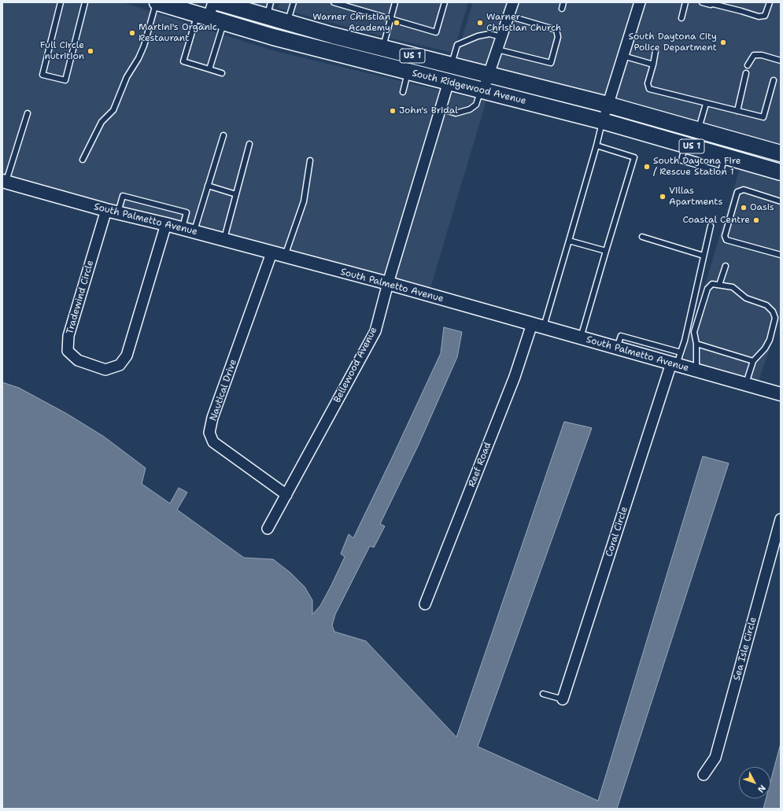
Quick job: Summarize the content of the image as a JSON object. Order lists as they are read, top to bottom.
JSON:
{
  "streets": {
    "main road": ["US 1", "South Ridgewood Avenue"],
    "street": [
      "South Palmetto Avenue",
      "Tradewind Circle",
      "Bellewood Avenue",
      "Nautical Drive",
      "Reef Road",
      "Coral Circle",
      "Sea Isle Circle"
    ]
  },
  "crossings": [
    ["South Ridgewood Avenue", "Bellewood Avenue"],
    ["South Palmetto Avenue", "Tradewind Circle"],
    ["South Palmetto Avenue", "Bellewood Avenue"],
    ["South Palmetto Avenue", "Nautical Drive"],
    ["South Palmetto Avenue", "Reef Road"],
    ["South Palmetto Avenue", "Coral Circle"],
    ["Bellewood Avenue", "Nautical Drive"]
  ],
  "places": [
    "Warner Christian Academy",
    "Warner Christian Church",
    "Martini's Organic Restaurant",
    "South Daytona City Police Department",
    "Full Circle nutrition",
    "John's Bridal",
    "South Daytona Fire / Rescue Station 1",
    "Villas Apartments",
    "Oasis",
    "Coastal Centre"
  ],
  "north": "bottom right"
}
